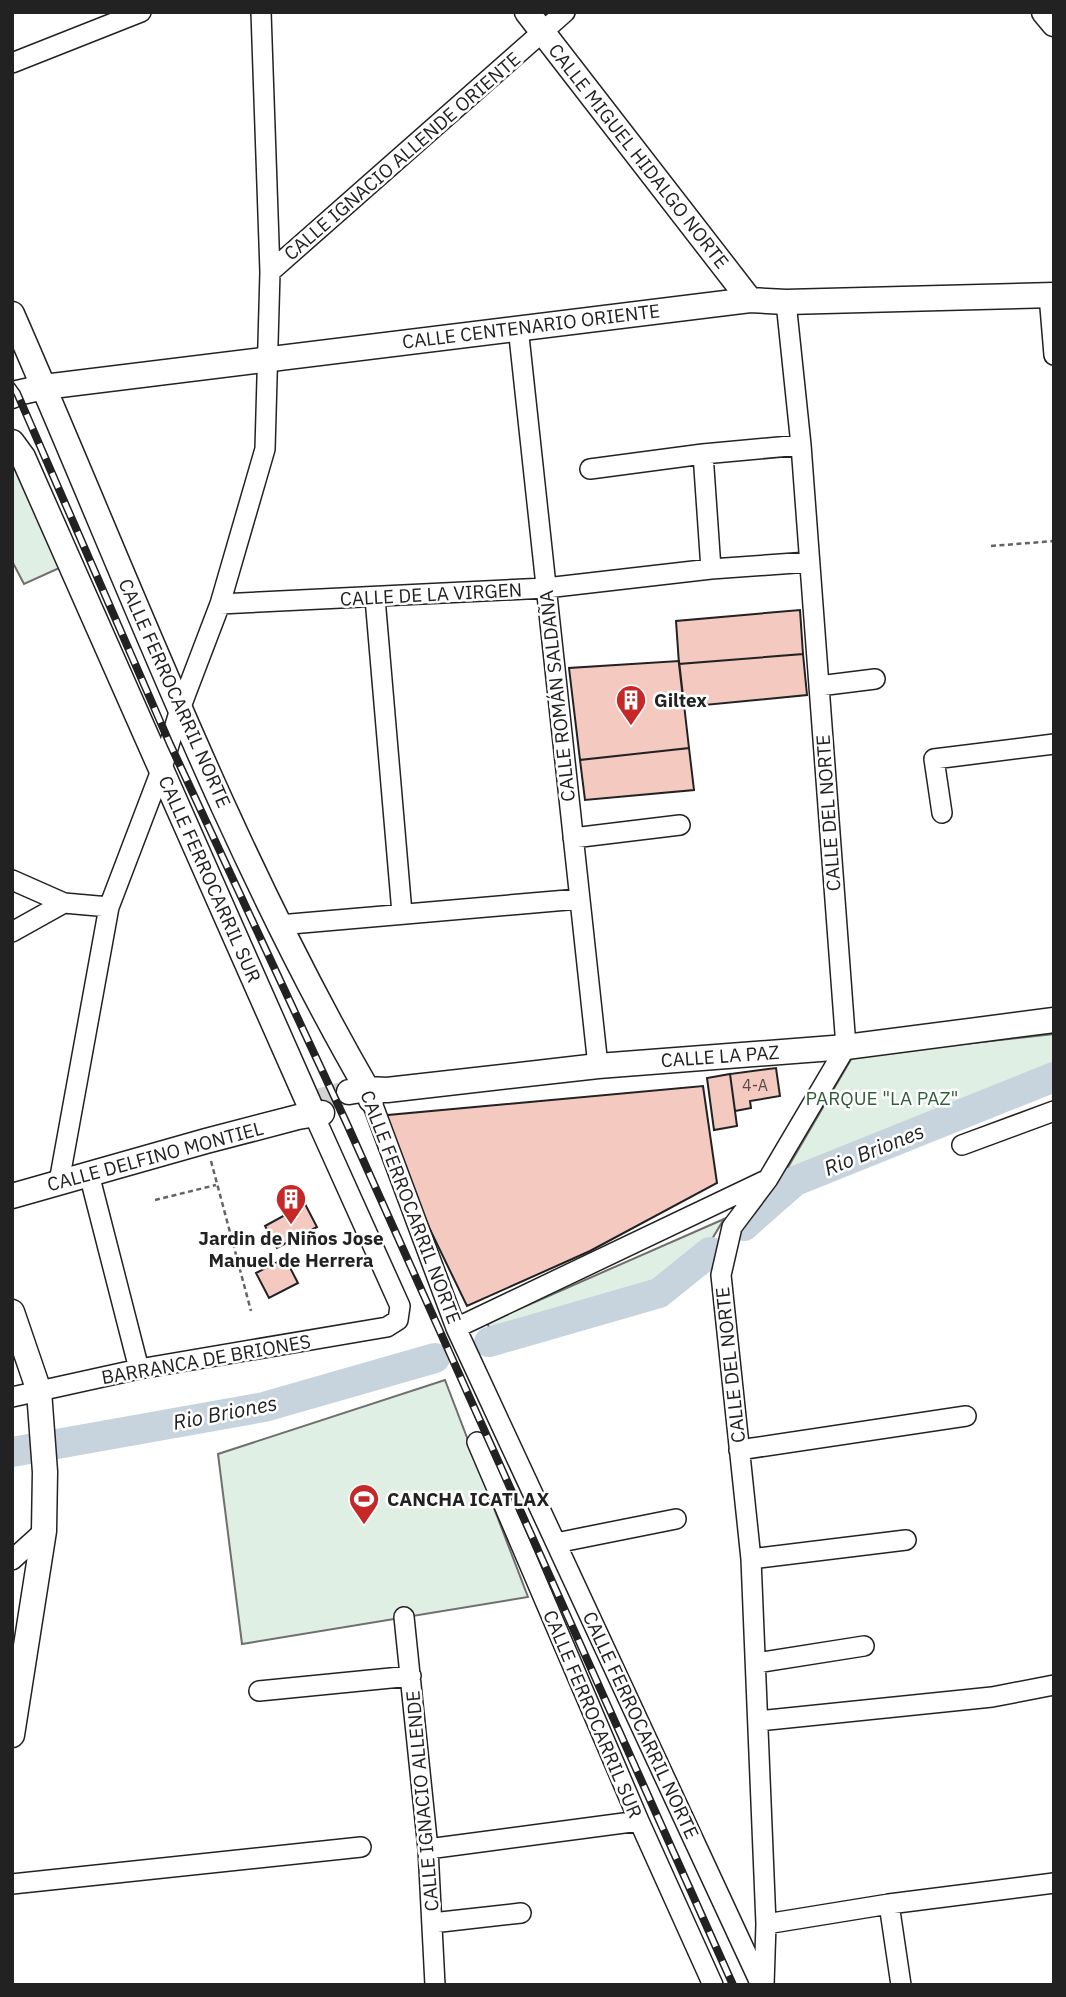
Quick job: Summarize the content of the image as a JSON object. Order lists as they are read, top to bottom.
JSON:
{
  "streets": {
    "main road": [
      "CALLE MIGUEL HIDALGO NORTE",
      "CALLE CENTENARIO ORIENTE",
      "CALLE FERROCARRIL NORTE",
      "CALLE FERROCARRIL SUR",
      "CALLE LA PAZ",
      "CALLE DELFINO MONTIEL"
    ],
    "street": [
      "CALLE IGNACIO ALLENDE ORIENTE",
      "CALLE DE LA VIRGEN",
      "CALLE ROMÁN SALDAÑA",
      "CALLE DEL NORTE",
      "BARRANCA DE BRIONES",
      "CALLE IGNACIO ALLENDE"
    ]
  },
  "crossings": [
    ["CALLE IGNACIO ALLENDE ORIENTE", "CALLE MIGUEL HIDALGO NORTE"],
    ["CALLE MIGUEL HIDALGO NORTE", "CALLE CENTENARIO ORIENTE"],
    ["CALLE CENTENARIO ORIENTE", "CALLE FERROCARRIL NORTE"],
    ["CALLE CENTENARIO ORIENTE", "CALLE ROMÁN SALDAÑA"],
    ["CALLE CENTENARIO ORIENTE", "CALLE DEL NORTE"],
    ["CALLE DE LA VIRGEN", "CALLE ROMÁN SALDAÑA"],
    ["CALLE DE LA VIRGEN", "CALLE DEL NORTE"],
    ["CALLE FERROCARRIL NORTE", "CALLE DEL NORTE"],
    ["CALLE FERROCARRIL NORTE", "CALLE LA PAZ"],
    ["CALLE ROMÁN SALDAÑA", "CALLE LA PAZ"],
    ["CALLE DEL NORTE", "CALLE LA PAZ"],
    ["CALLE FERROCARRIL SUR", "CALLE DELFINO MONTIEL"],
    ["CALLE FERROCARRIL SUR", "BARRANCA DE BRIONES"]
  ],
  "water": ["Rio Briones"],
  "parks": ["PARQUE \"LA PAZ\""],
  "places": {
    "building": ["Giltex", "Jardin de Niños Jose Manuel de Herrera"],
    "sports": ["CANCHA ICATLAX"]
  },
  "house_numbers": ["4-A"]
}
